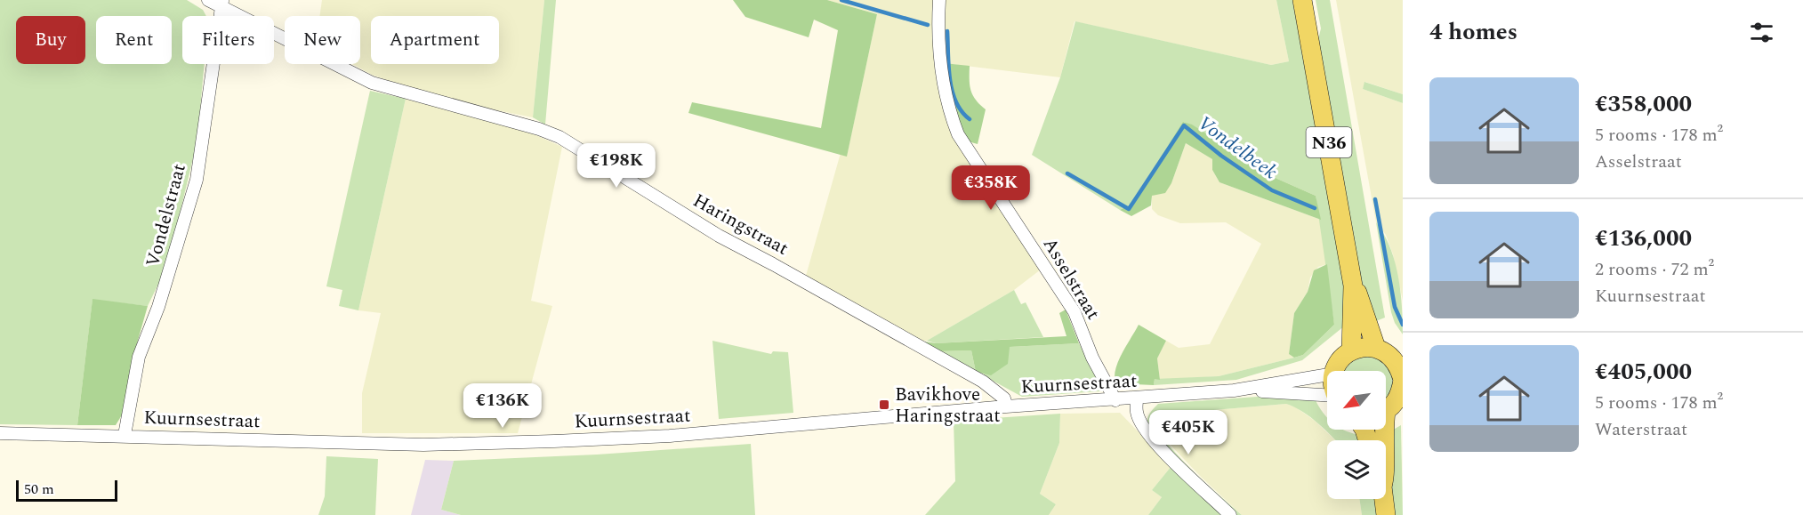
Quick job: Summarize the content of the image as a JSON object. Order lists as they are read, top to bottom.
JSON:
{
  "streets": {
    "main road": ["N36"],
    "street": [
      "Vondelstraat",
      "Haringstraat",
      "Asselstraat",
      "Kuurnsestraat"
    ]
  },
  "crossings": [
    ["Vondelstraat", "Haringstraat"],
    ["Vondelstraat", "Kuurnsestraat"],
    ["Haringstraat", "Kuurnsestraat"],
    ["Asselstraat", "Kuurnsestraat"]
  ],
  "water": ["Vondelbeek"],
  "places": {
    "transit": ["Bavikhove Haringstraat"]
  },
  "scale_bar": "50 m",
  "north": "bottom left",
  "page": {
    "heading": "4 homes",
    "chip": [
      "Buy",
      "Rent",
      "Filters",
      "New",
      "Apartment"
    ],
    "list": [
      {
        "name": "€358,000",
        "note": "5 rooms · 178 m² · Asselstraat"
      },
      {
        "name": "€136,000",
        "note": "2 rooms · 72 m² · Kuurnsestraat"
      },
      {
        "name": "€405,000",
        "note": "5 rooms · 178 m² · Waterstraat"
      }
    ],
    "price": [
      "€198K",
      "€358K",
      "€136K",
      "€405K"
    ],
    "scale": "50 m"
  }
}
